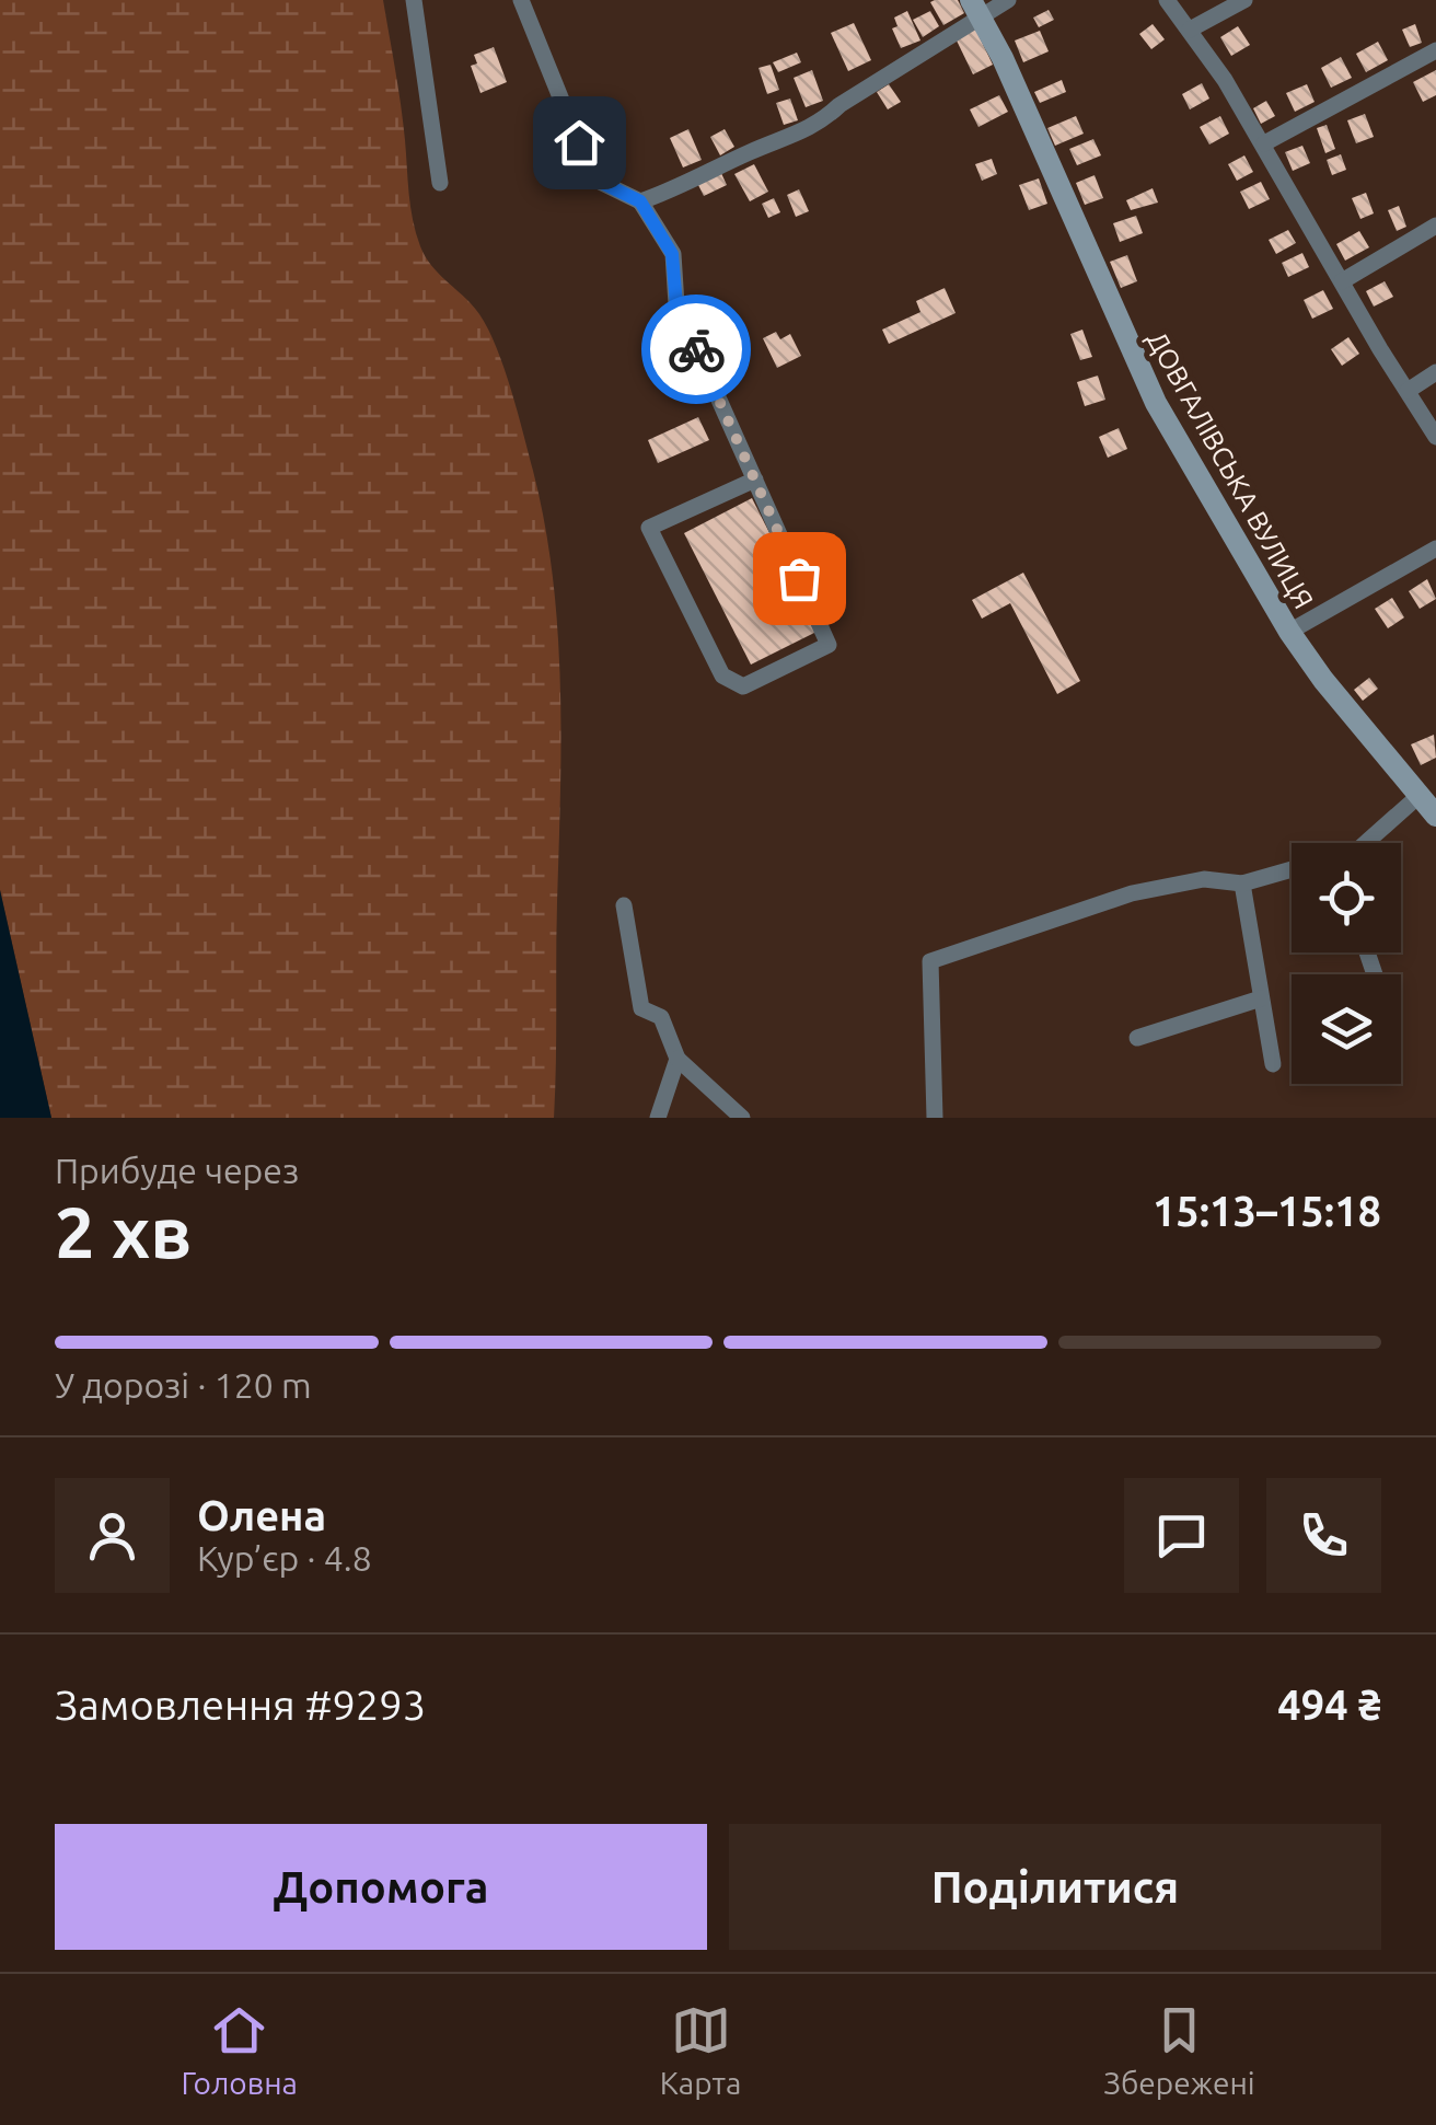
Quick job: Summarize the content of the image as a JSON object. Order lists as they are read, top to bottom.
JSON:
{
  "streets": {
    "street": ["ДОВГАЛІВСЬКА ВУЛИЦЯ"]
  },
  "page": {
    "heading": ["2 хв", "Прибуде через", "15:13–15:18"],
    "panel": [
      "Олена",
      "Кур’єр · 4.8",
      "Замовлення #9293",
      "494 ₴"
    ],
    "bar": "У дорозі · 120 m",
    "buttons": ["Допомога", "Поділитися"],
    "tabs": ["Головна", "Карта", "Збережені"]
  }
}
